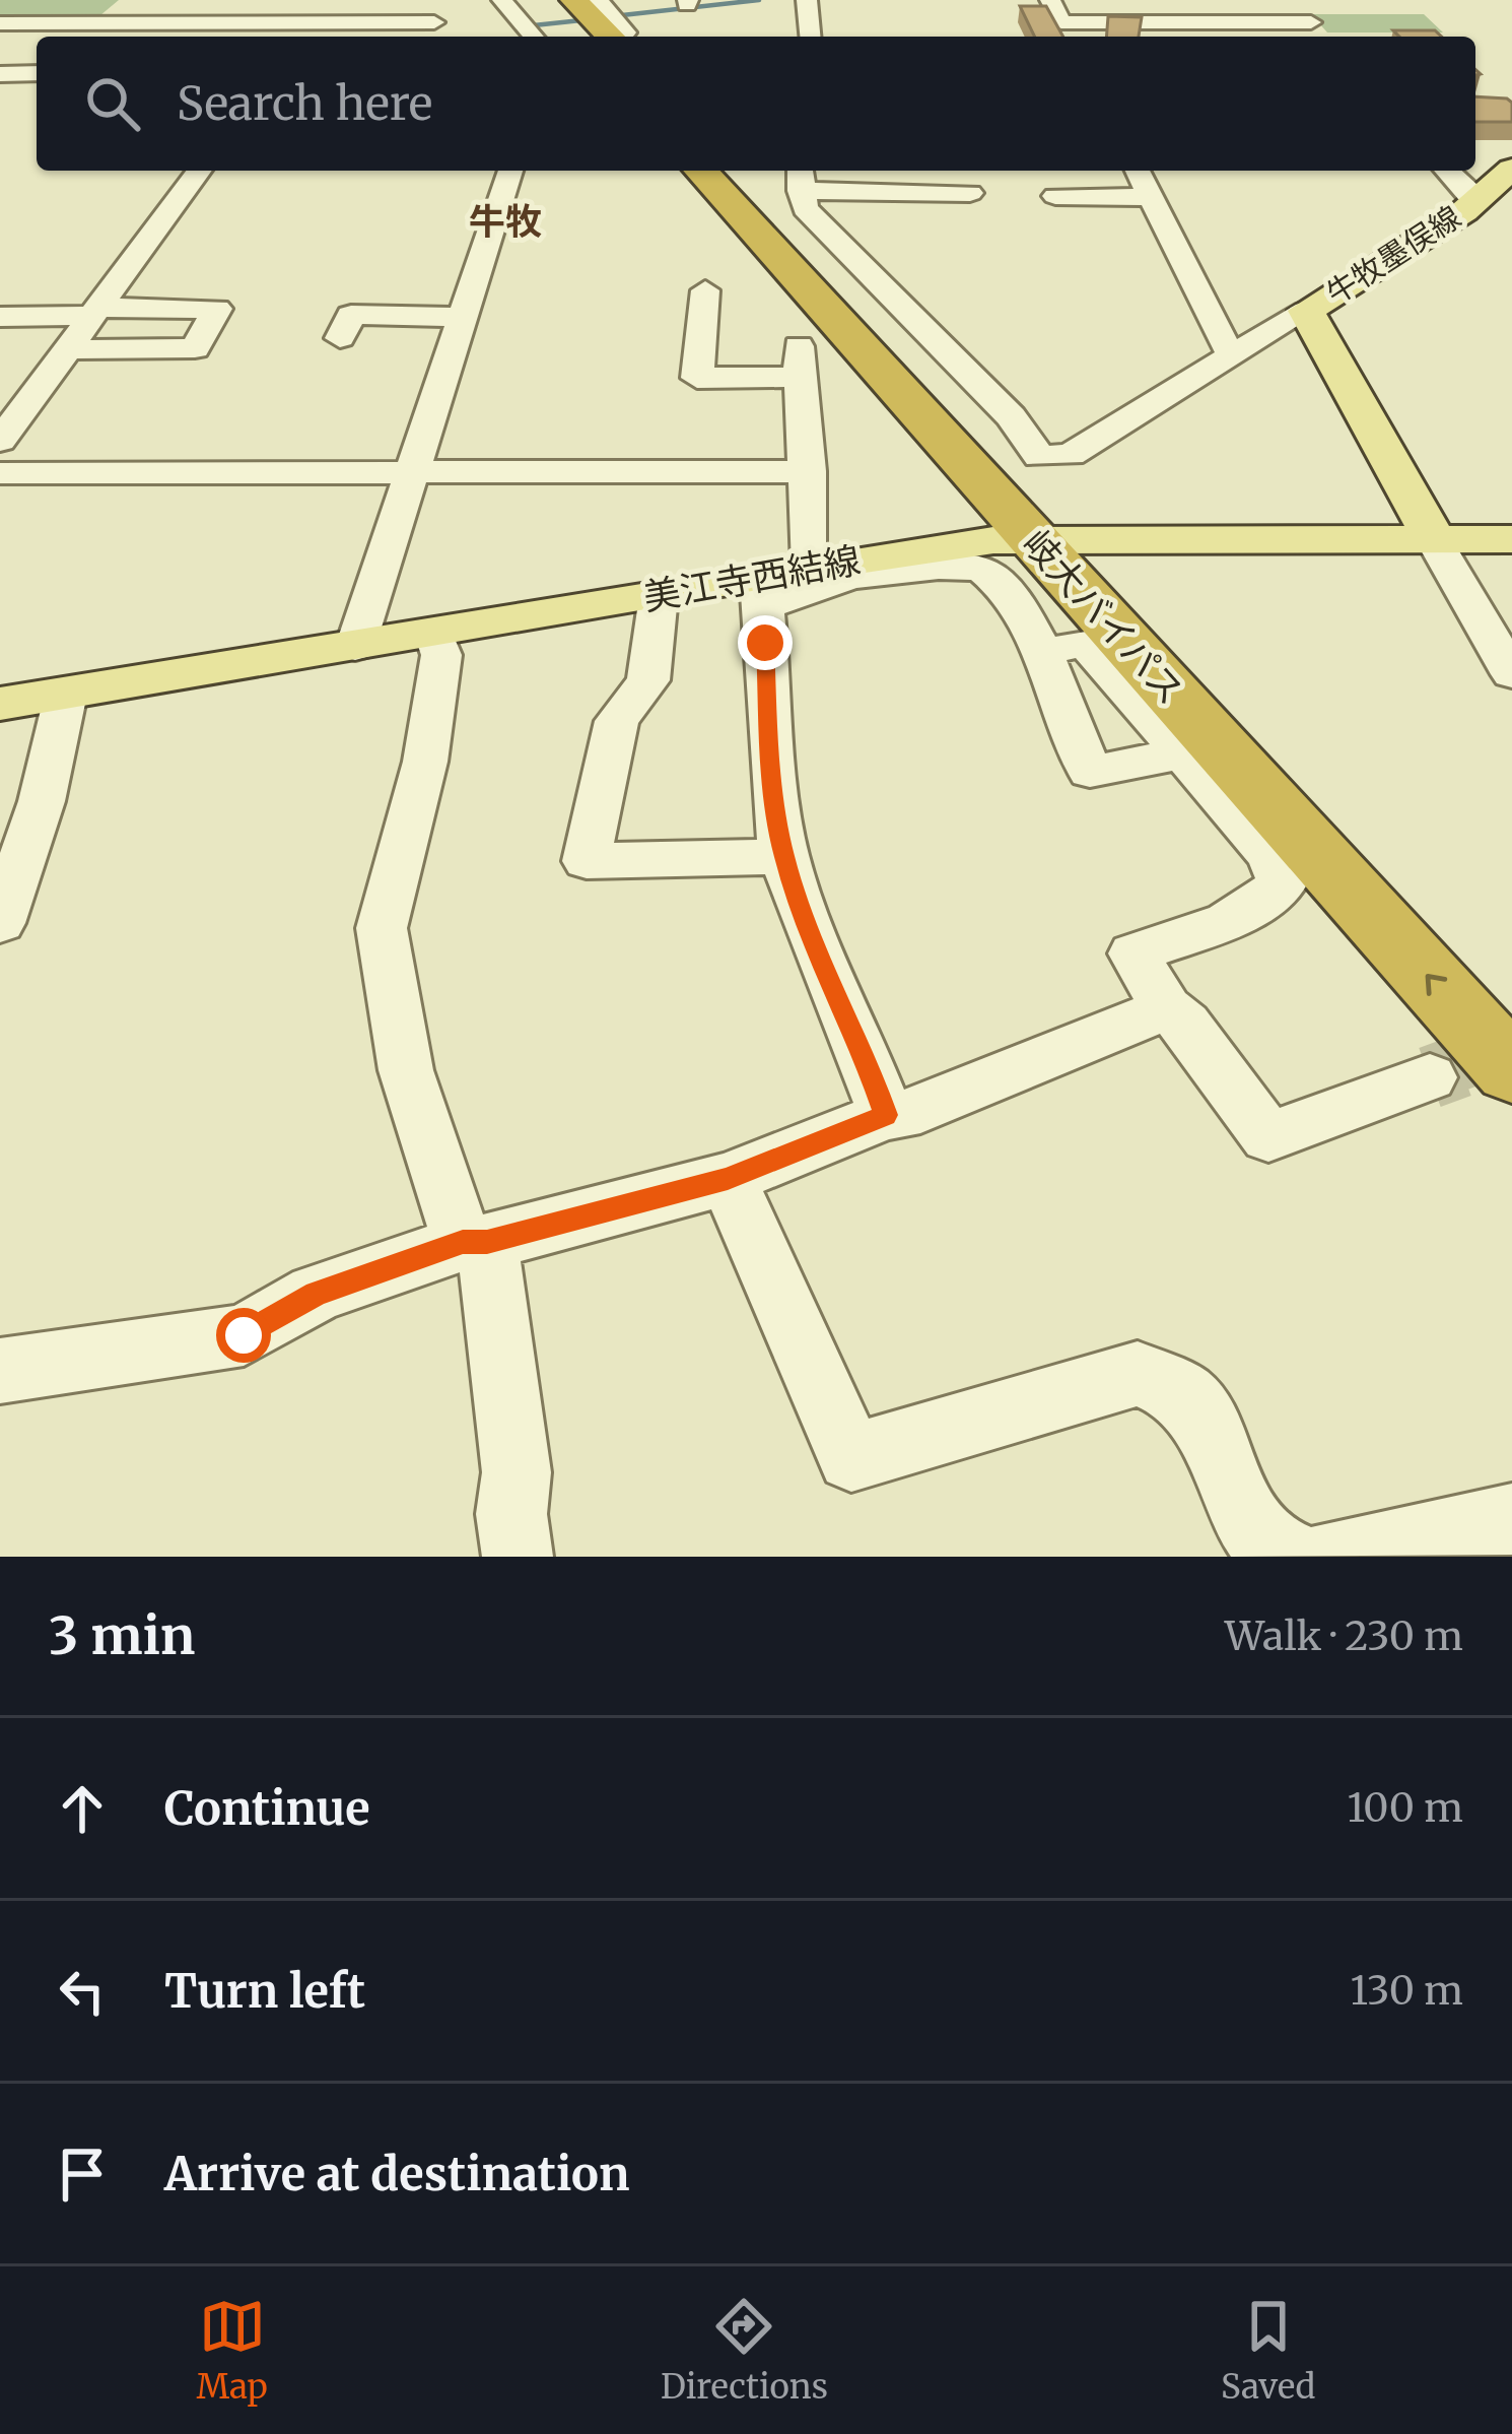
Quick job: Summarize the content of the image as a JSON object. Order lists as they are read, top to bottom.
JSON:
{
  "streets": {
    "highway": ["岐大バイパス"],
    "main road": ["牛牧墨俣線", "美江寺西結線"]
  },
  "crossings": [
    ["牛牧墨俣線", "美江寺西結線"],
    ["美江寺西結線", "岐大バイパス"]
  ],
  "districts": ["牛牧"],
  "page": {
    "search": "Search here",
    "heading": ["3 min", "Walk · 230 m"],
    "list": [
      ["Continue", "100 m"],
      ["Turn left", "130 m"],
      "Arrive at destination"
    ],
    "nav": ["Map", "Directions", "Saved"]
  }
}
